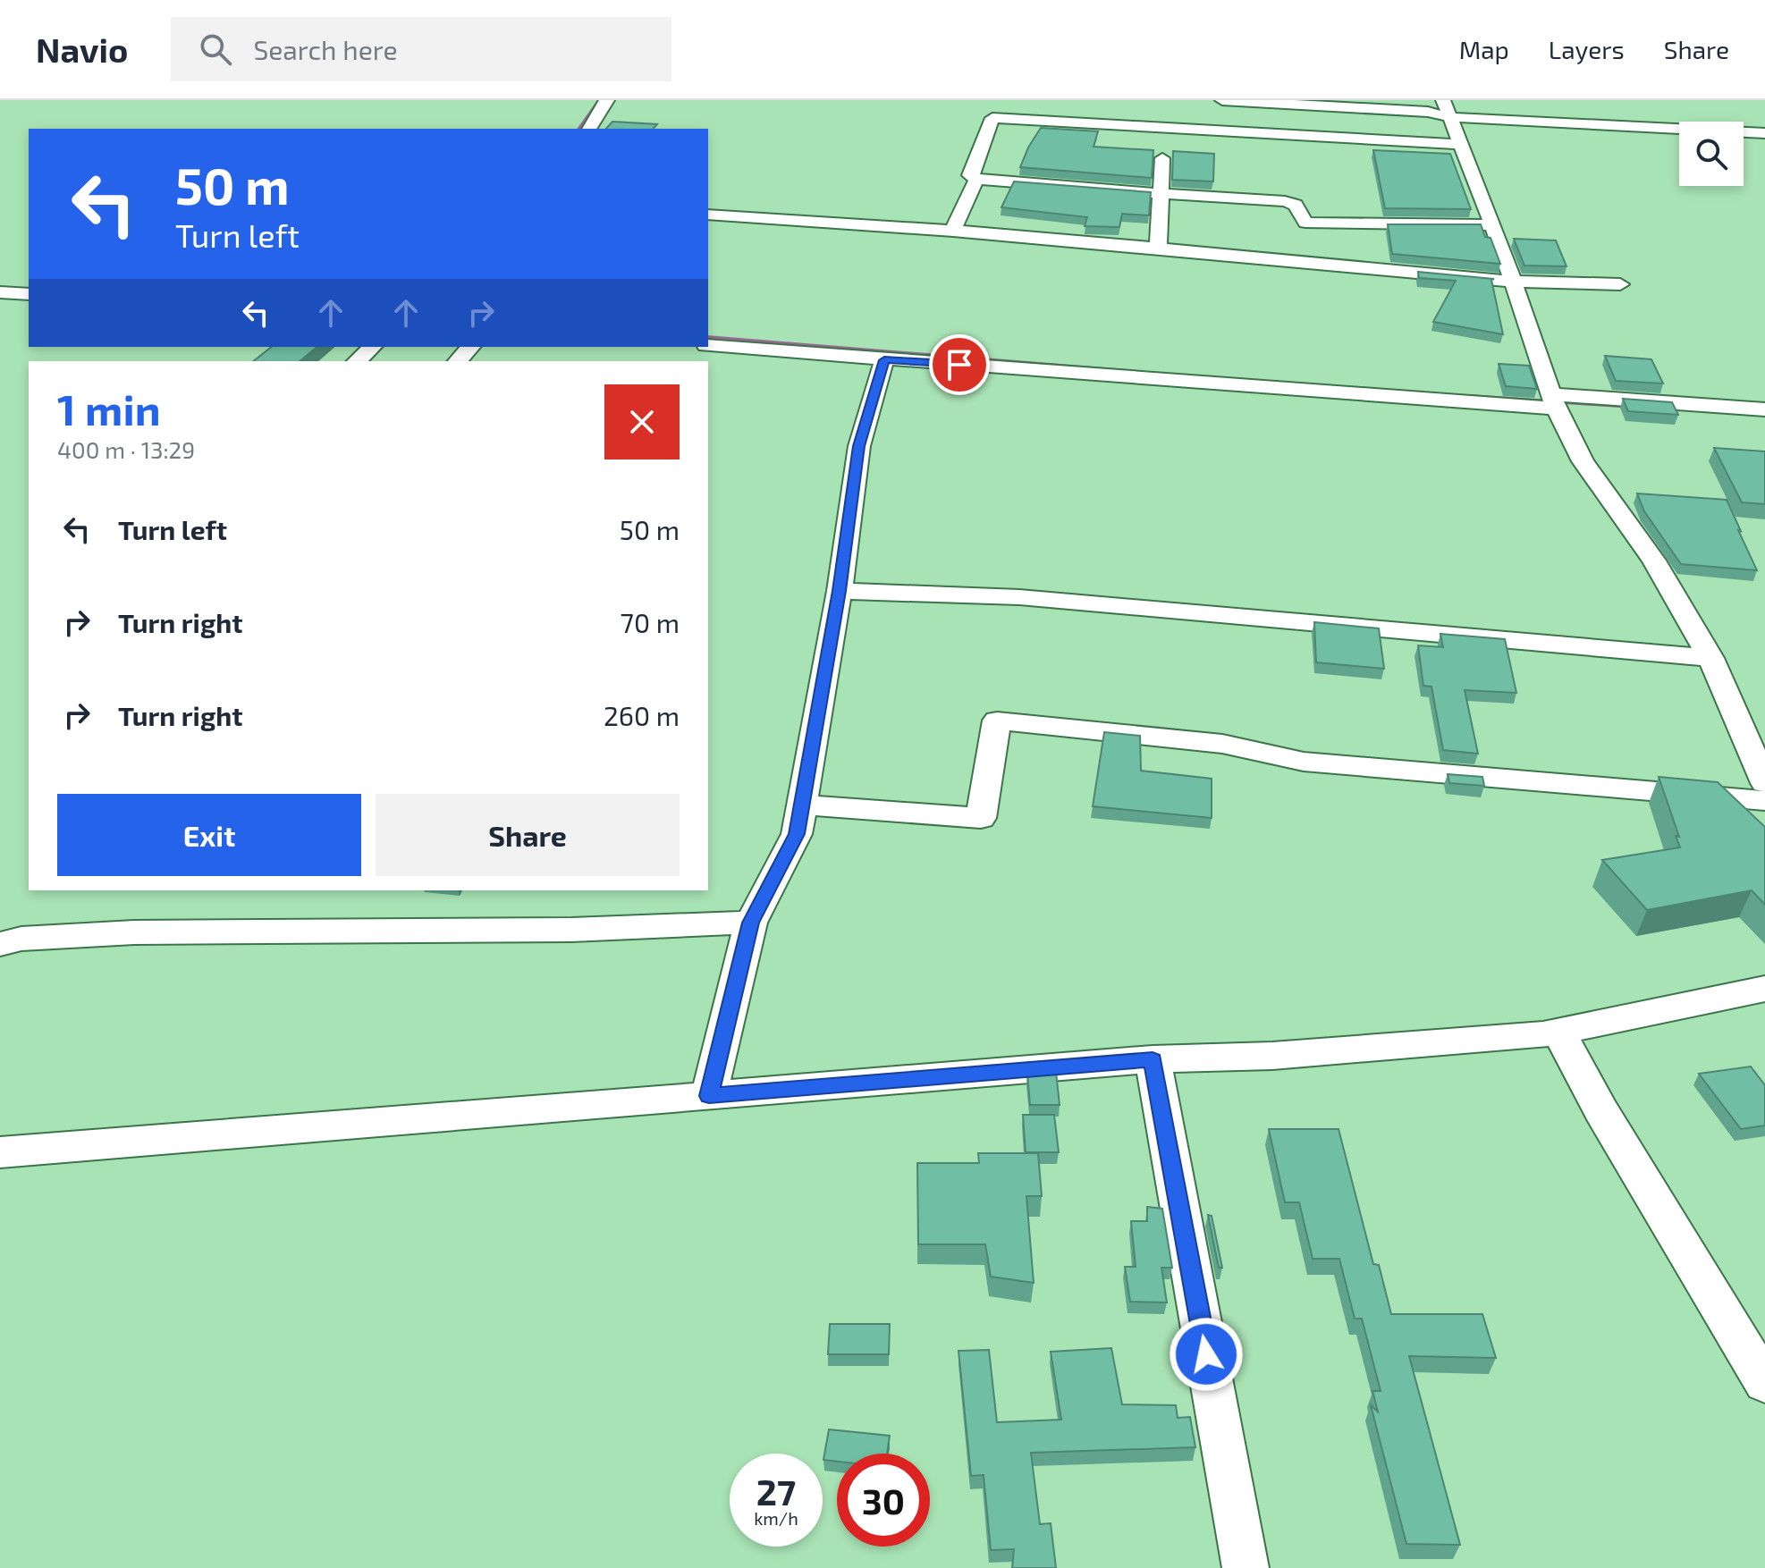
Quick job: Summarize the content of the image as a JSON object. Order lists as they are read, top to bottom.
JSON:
{
  "page": {
    "header": "Navio",
    "search": "Search here",
    "nav": ["Map", "Layers", "Share"],
    "turn": ["50 m", "Turn left"],
    "heading": ["1 min", "400 m · 13:29"],
    "list": [
      {
        "name": "Turn left",
        "value": "50 m"
      },
      {
        "name": "Turn right",
        "value": "70 m"
      },
      {
        "name": "Turn right",
        "value": "260 m"
      }
    ],
    "buttons": ["Exit", "Share"],
    "speed": "27 km/h",
    "limit": "30"
  }
}
